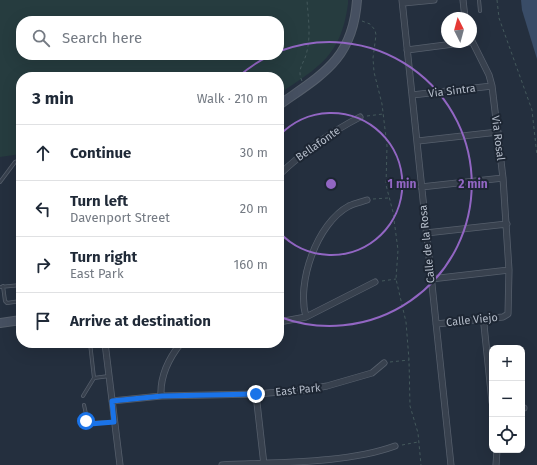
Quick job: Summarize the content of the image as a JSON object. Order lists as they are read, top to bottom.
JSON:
{
  "streets": {
    "street": [
      "Via Sintra",
      "Via Rosal",
      "Bellafonte",
      "Calle de la Rosa",
      "Calle Viejo",
      "East Park"
    ]
  },
  "crossings": [
    ["Via Sintra", "Via Rosal"],
    ["Via Sintra", "Calle de la Rosa"],
    ["Via Rosal", "Calle Viejo"],
    ["Calle de la Rosa", "Calle Viejo"]
  ],
  "north": "top",
  "page": {
    "search": "Search here",
    "heading": ["3 min", "Walk · 210 m"],
    "list": [
      ["Continue", "30 m"],
      ["Turn left", "Davenport Street", "20 m"],
      ["Turn right", "East Park", "160 m"],
      "Arrive at destination"
    ],
    "map_buttons": ["+", "−"]
  },
  "rings": ["1 min", "2 min"]
}
